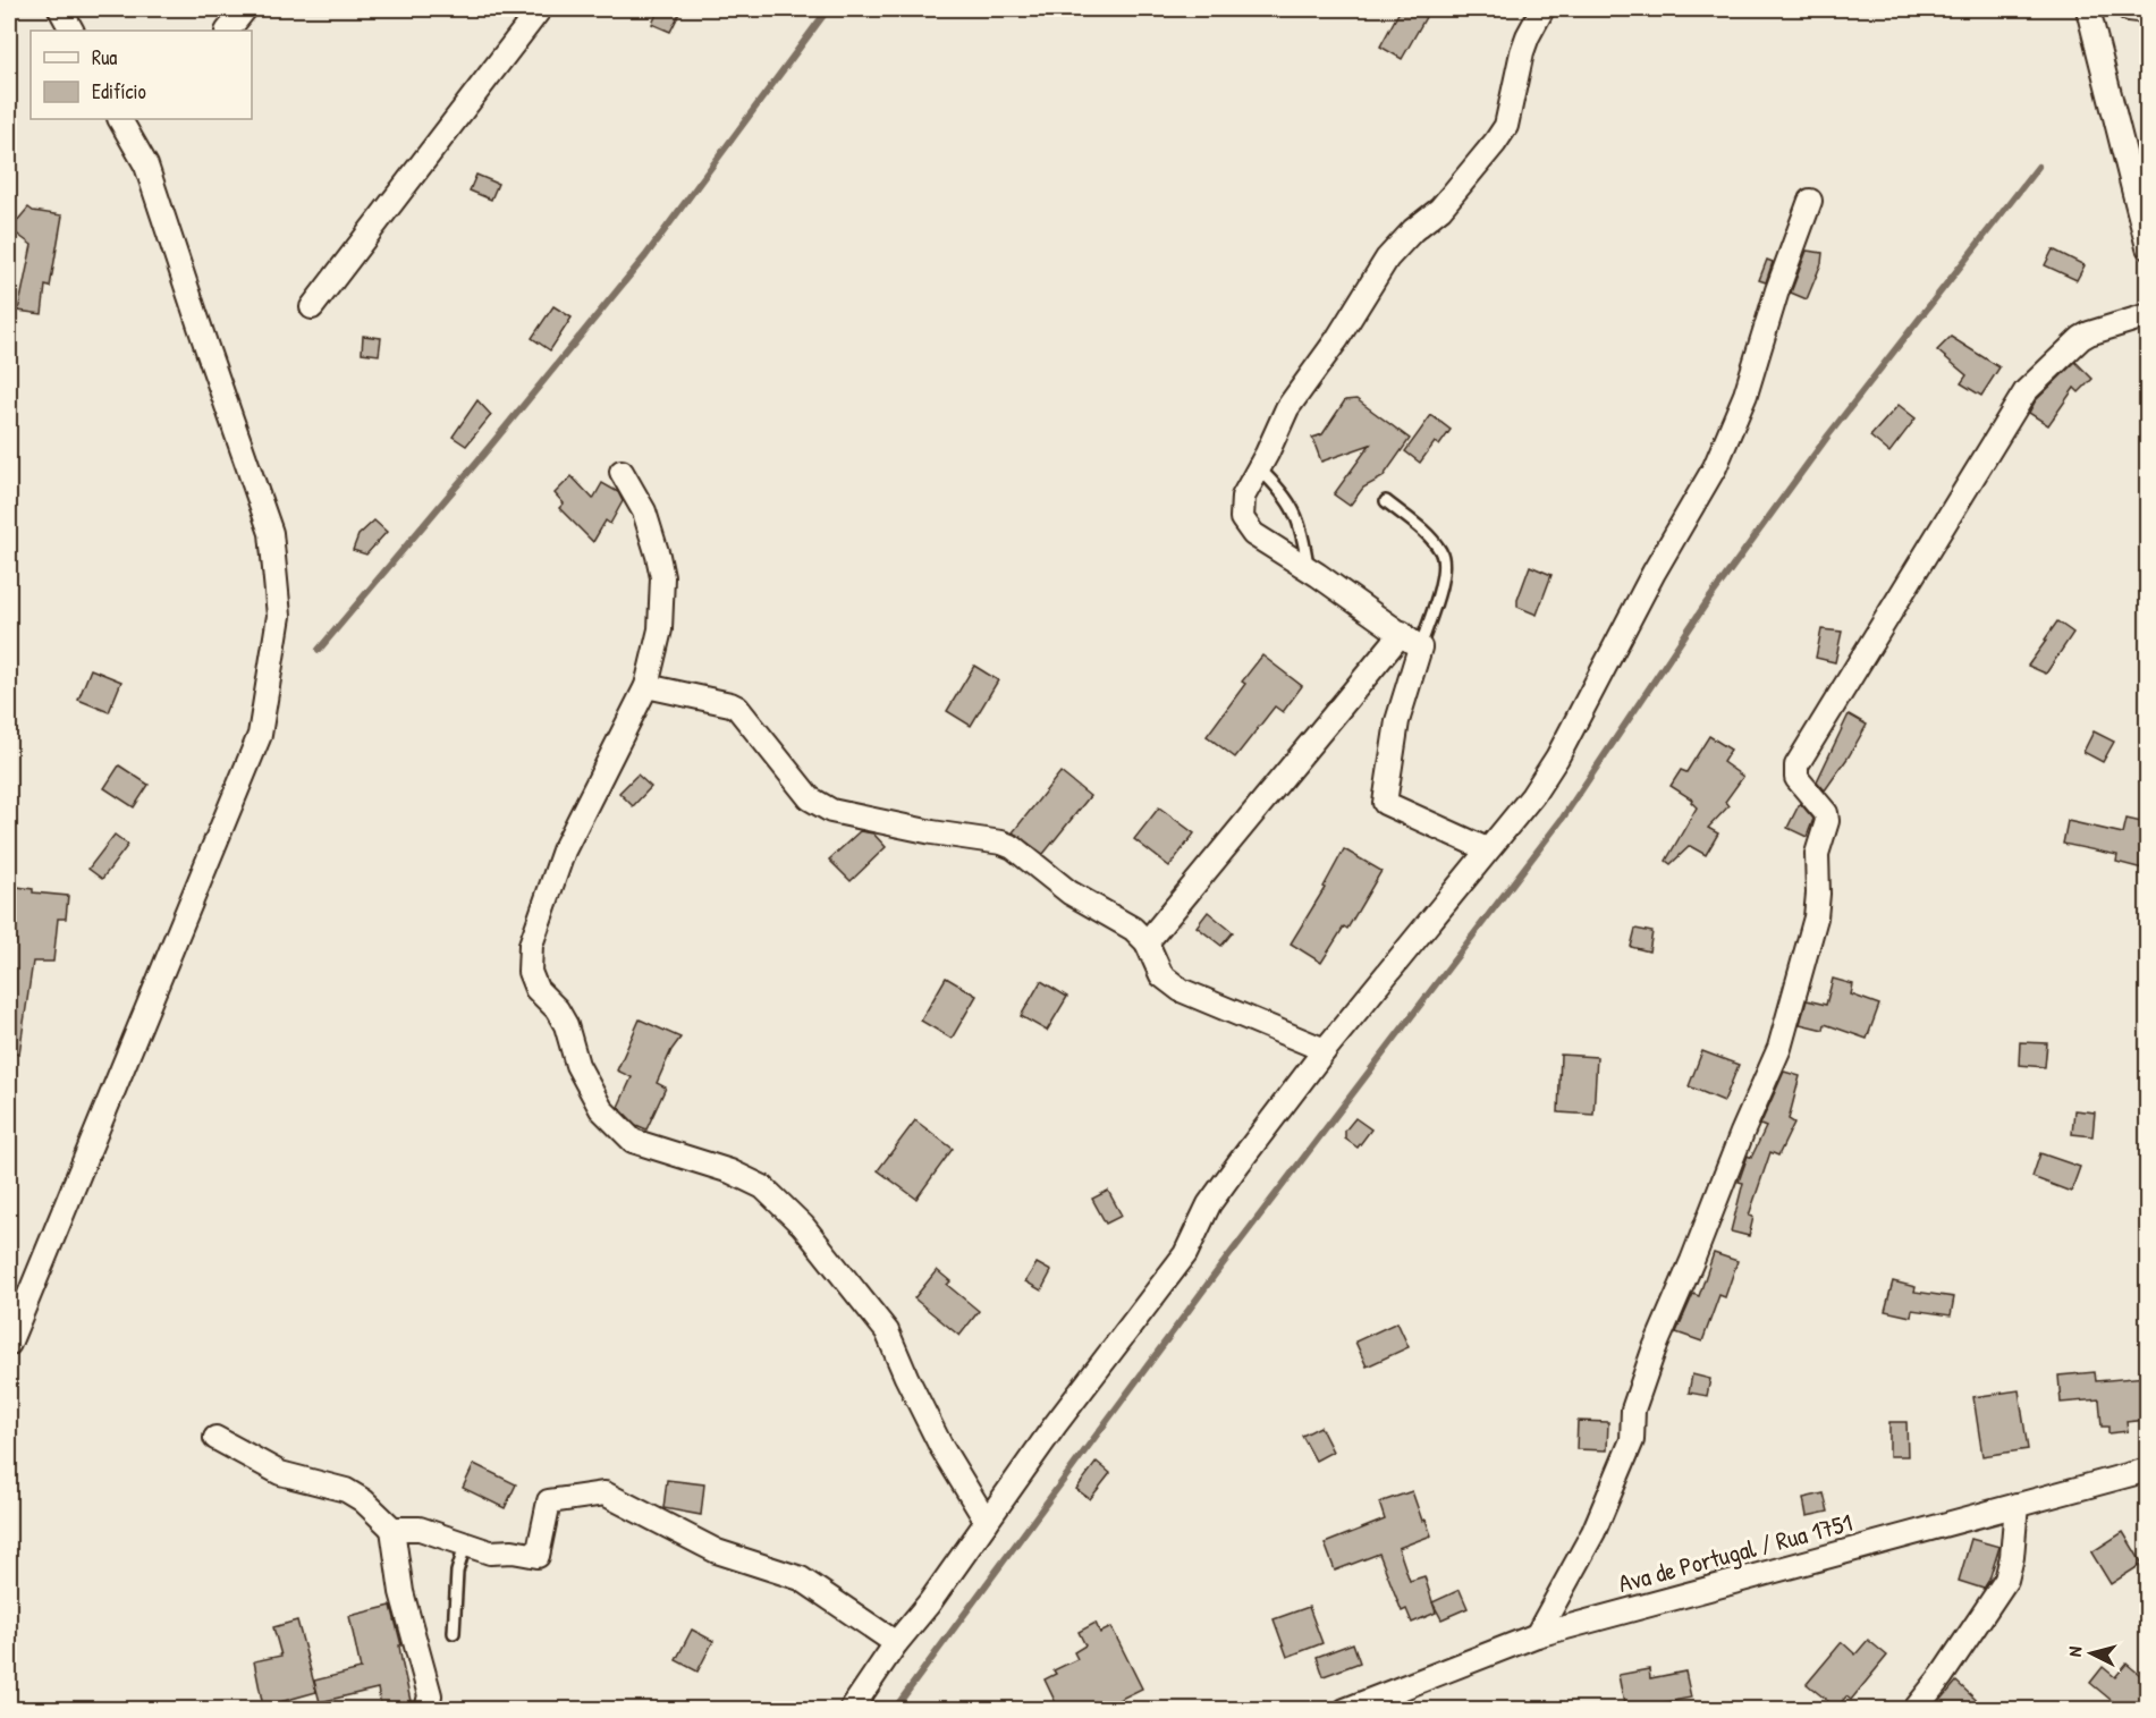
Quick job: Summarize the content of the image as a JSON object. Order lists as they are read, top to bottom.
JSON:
{
  "streets": {
    "street": ["Ava de Portugal / Rua 1751"]
  },
  "legend": ["Rua", "Edifício"],
  "north": "left"
}
